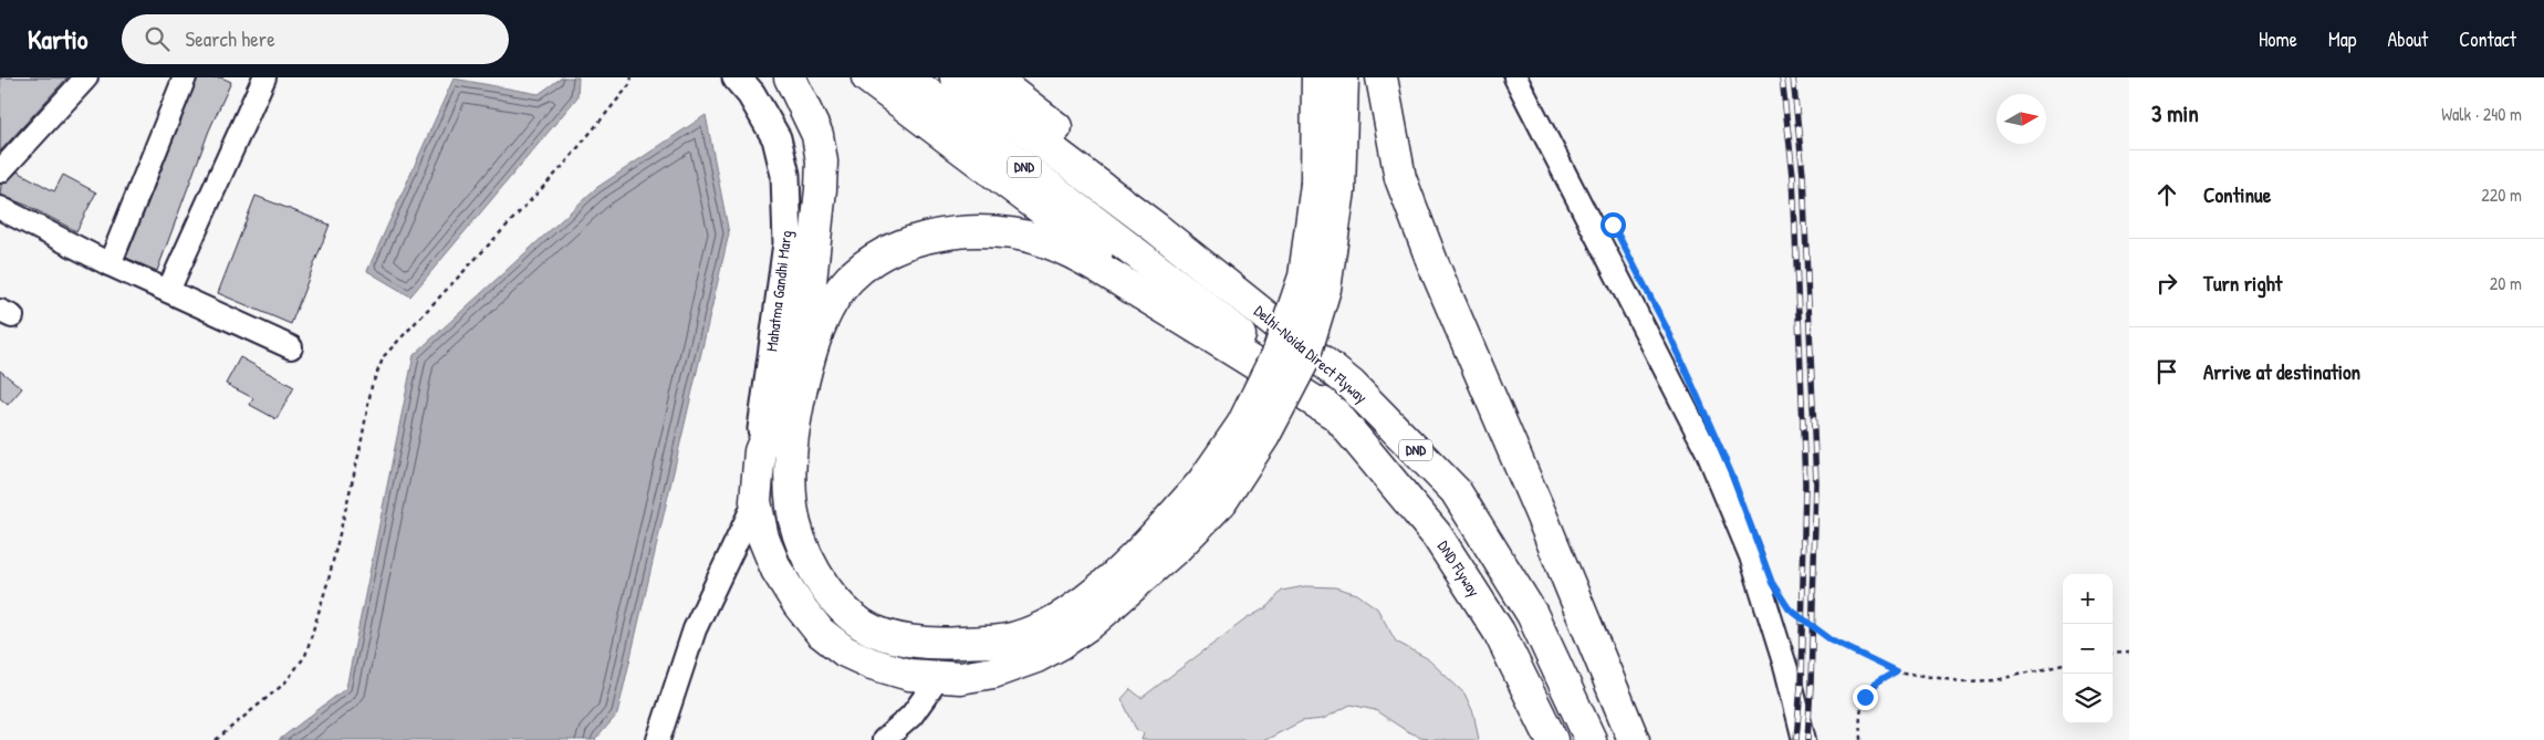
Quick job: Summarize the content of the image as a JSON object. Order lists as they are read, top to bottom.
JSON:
{
  "streets": {
    "highway": ["DND", "Delhi-Noida Direct Flyway", "DND Flyway"],
    "main road": ["Mahatma Gandhi Marg"]
  },
  "crossings": [
    ["Delhi-Noida Direct Flyway", "DND Flyway"]
  ],
  "north": "right",
  "page": {
    "header": "Kartio",
    "search": "Search here",
    "nav": [
      "Home",
      "Map",
      "About",
      "Contact"
    ],
    "heading": ["3 min", "Walk · 240 m"],
    "list": [
      ["Continue", "220 m"],
      ["Turn right", "20 m"],
      "Arrive at destination"
    ],
    "map_buttons": ["+", "−"]
  }
}
